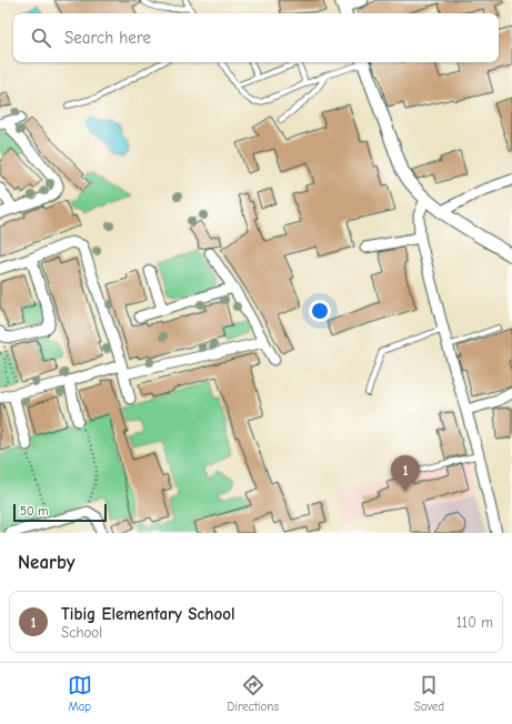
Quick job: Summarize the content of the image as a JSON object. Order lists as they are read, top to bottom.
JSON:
{
  "scale_bar": "50 m",
  "page": {
    "search": "Search here",
    "pins": "1",
    "scale": "50 m",
    "heading": "Nearby",
    "list": [
      {
        "mark": "1",
        "name": "Tibig Elementary School",
        "note": "School",
        "value": "110 m"
      }
    ],
    "nav": ["Map", "Directions", "Saved"]
  }
}
